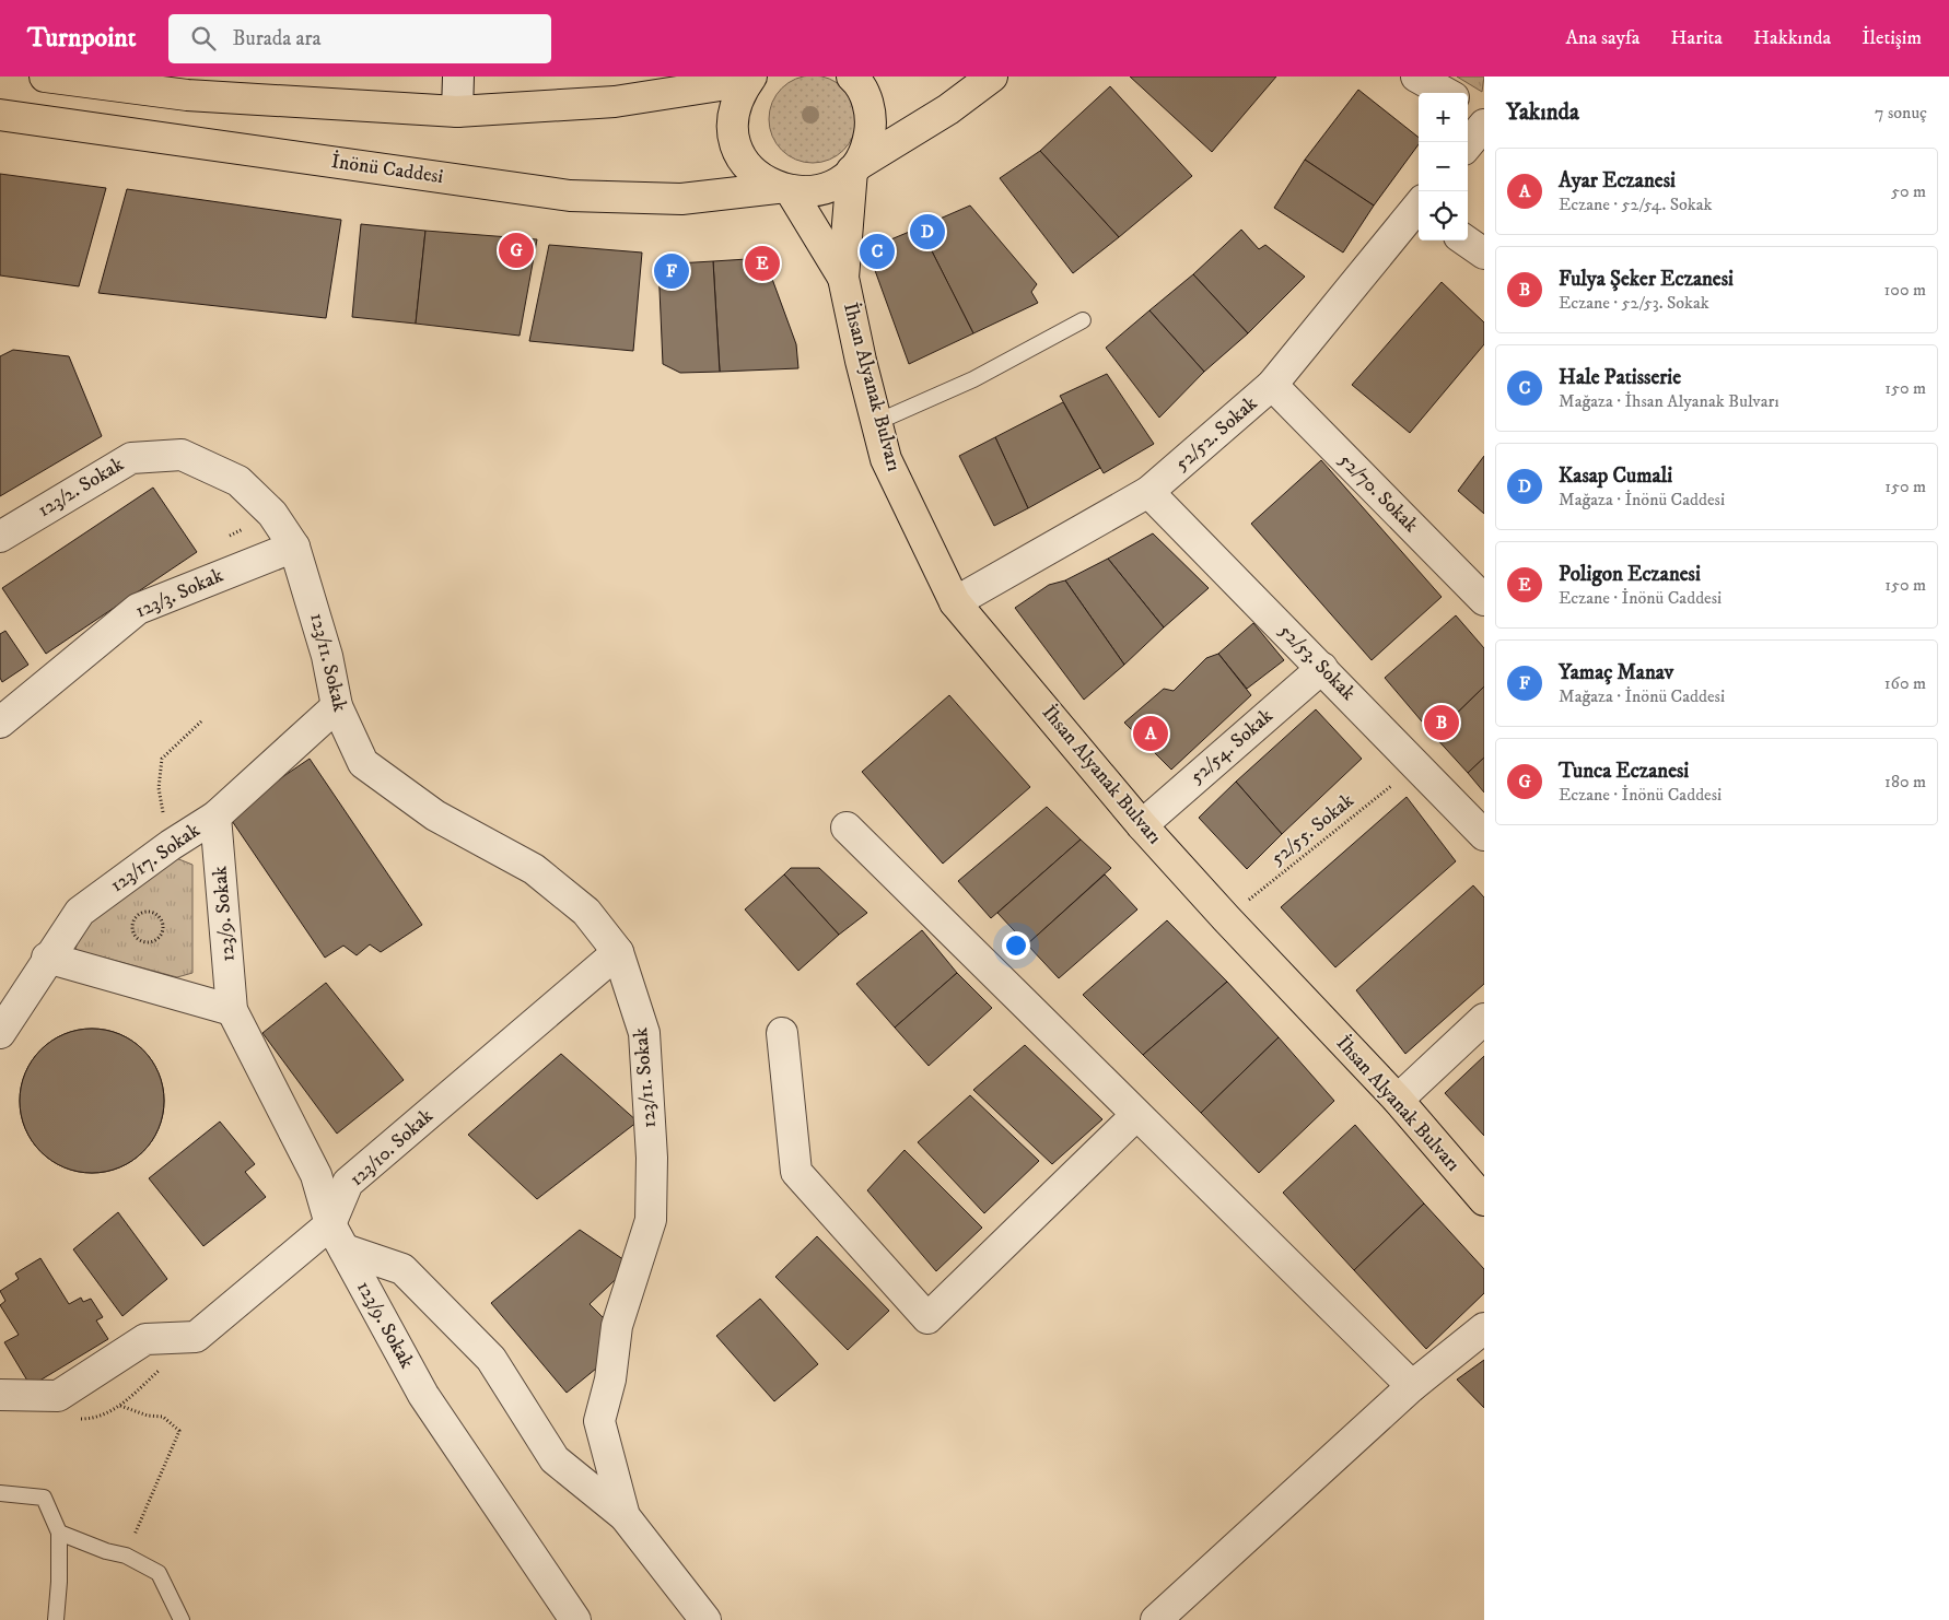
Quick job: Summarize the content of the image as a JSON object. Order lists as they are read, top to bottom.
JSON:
{
  "streets": {
    "main road": ["İnönü Caddesi", "İhsan Alyanak Bulvarı"],
    "street": [
      "52/52. Sokak",
      "123/2. Sokak",
      "52/70. Sokak",
      "123/3. Sokak",
      "123/11. Sokak",
      "52/53. Sokak",
      "52/54. Sokak",
      "123/17. Sokak",
      "123/9. Sokak",
      "123/10. Sokak"
    ],
    "path": ["52/55. Sokak"]
  },
  "crossings": [
    ["İhsan Alyanak Bulvarı", "52/52. Sokak"],
    ["İhsan Alyanak Bulvarı", "52/54. Sokak"],
    ["İhsan Alyanak Bulvarı", "52/55. Sokak"],
    ["52/52. Sokak", "52/70. Sokak"],
    ["52/52. Sokak", "52/53. Sokak"],
    ["123/2. Sokak", "123/3. Sokak"],
    ["123/2. Sokak", "123/11. Sokak"],
    ["123/3. Sokak", "123/11. Sokak"],
    ["123/11. Sokak", "123/17. Sokak"],
    ["123/11. Sokak", "123/10. Sokak"],
    ["52/53. Sokak", "52/54. Sokak"],
    ["52/53. Sokak", "52/55. Sokak"],
    ["123/17. Sokak", "123/9. Sokak"],
    ["123/9. Sokak", "123/10. Sokak"]
  ],
  "page": {
    "header": "Turnpoint",
    "search": "Burada ara",
    "nav": [
      "Ana sayfa",
      "Harita",
      "Hakkında",
      "İletişim"
    ],
    "heading": ["Yakında", "7 sonuç"],
    "map_buttons": ["+", "−"],
    "list": [
      {
        "mark": "A",
        "name": "Ayar Eczanesi",
        "note": "Eczane · 52/54. Sokak",
        "value": "50 m"
      },
      {
        "mark": "B",
        "name": "Fulya Şeker Eczanesi",
        "note": "Eczane · 52/53. Sokak",
        "value": "100 m"
      },
      {
        "mark": "C",
        "name": "Hale Patisserie",
        "note": "Mağaza · İhsan Alyanak Bulvarı",
        "value": "150 m"
      },
      {
        "mark": "D",
        "name": "Kasap Cumali",
        "note": "Mağaza · İnönü Caddesi",
        "value": "150 m"
      },
      {
        "mark": "E",
        "name": "Poligon Eczanesi",
        "note": "Eczane · İnönü Caddesi",
        "value": "150 m"
      },
      {
        "mark": "F",
        "name": "Yamaç Manav",
        "note": "Mağaza · İnönü Caddesi",
        "value": "160 m"
      },
      {
        "mark": "G",
        "name": "Tunca Eczanesi",
        "note": "Eczane · İnönü Caddesi",
        "value": "180 m"
      }
    ],
    "pins": [
      "D",
      "G",
      "C",
      "E",
      "F",
      "B",
      "A"
    ]
  }
}
